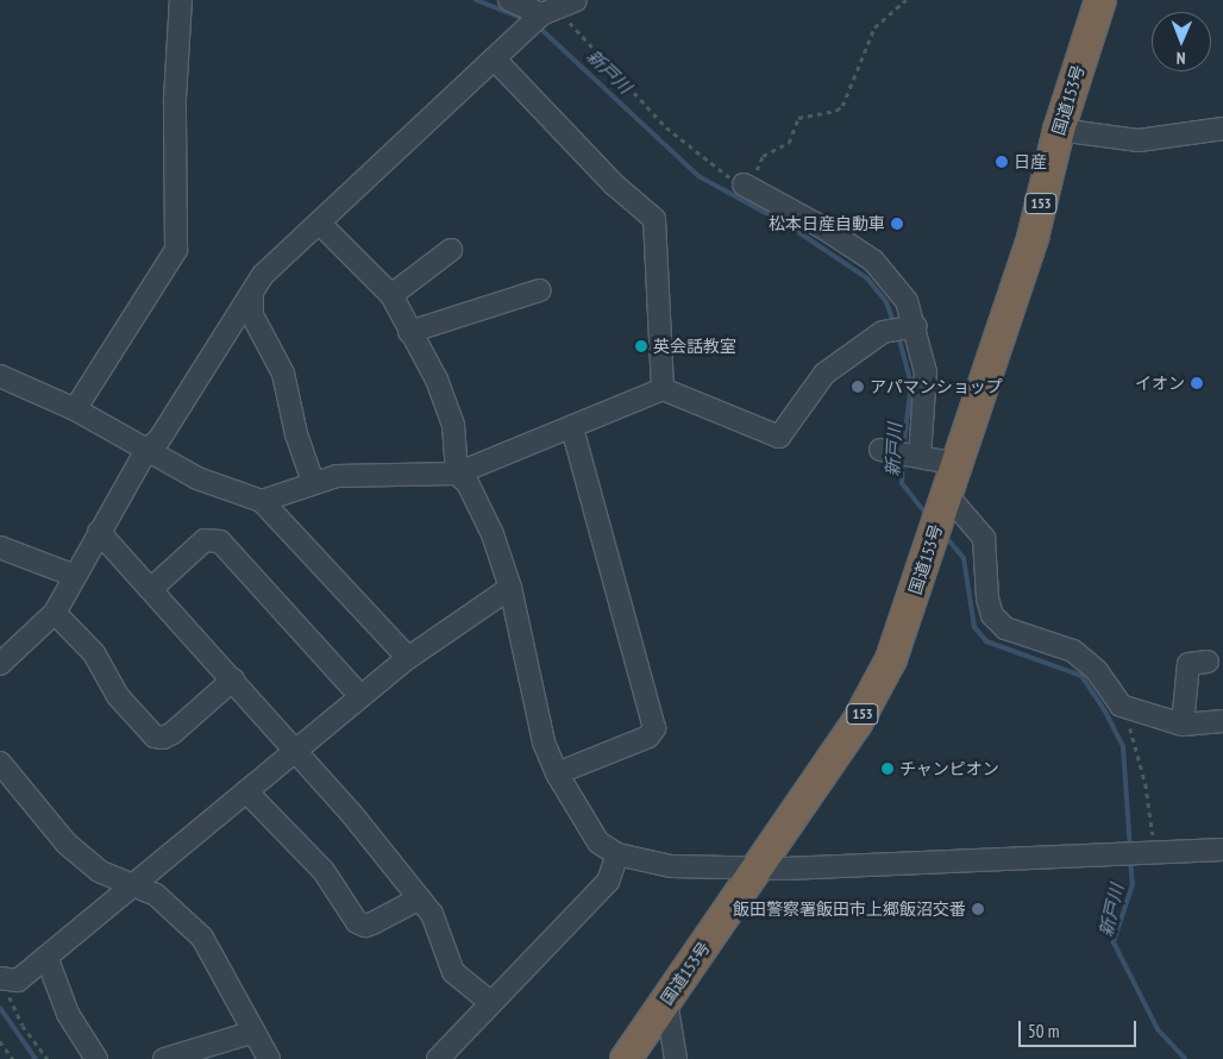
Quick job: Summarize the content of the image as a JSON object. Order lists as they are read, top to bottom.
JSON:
{
  "streets": {
    "highway": ["国道153号", "153"]
  },
  "water": ["新戸川"],
  "places": [
    "日産",
    "松本日産自動車",
    "英会話教室",
    "イオン",
    "アパマンショップ",
    "チャンピオン",
    "飯田警察署飯田市上郷飯沼交番"
  ],
  "scale_bar": "50 m",
  "north": "bottom"
}
